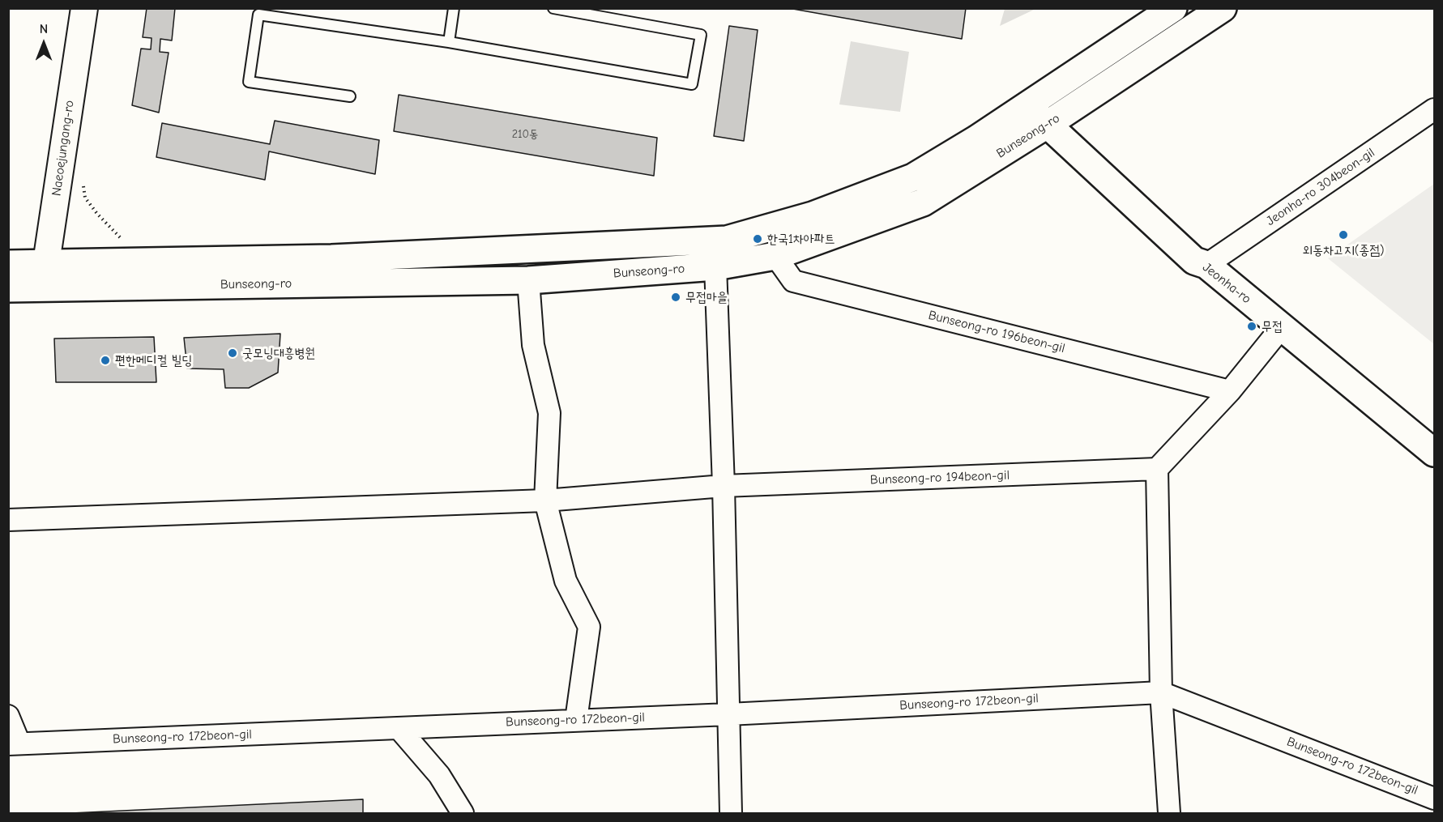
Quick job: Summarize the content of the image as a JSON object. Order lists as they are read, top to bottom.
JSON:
{
  "streets": {
    "main road": ["Bunseong-ro", "Jeonha-ro"],
    "street": [
      "Naeoejungang-ro",
      "Jeonha-ro 304beon-gil",
      "Bunseong-ro 196beon-gil",
      "Bunseong-ro 194beon-gil",
      "Bunseong-ro 172beon-gil"
    ]
  },
  "crossings": [
    ["Bunseong-ro", "Naeoejungang-ro"],
    ["Bunseong-ro", "Jeonha-ro"],
    ["Bunseong-ro", "Bunseong-ro 196beon-gil"],
    ["Jeonha-ro 304beon-gil", "Jeonha-ro"]
  ],
  "places": [
    "외동차고지(종점)",
    "한국1차아파트",
    "무접마을",
    "무접",
    "굿모닝대흥병원",
    "편한메디컬 빌딩"
  ],
  "house_numbers": ["210동"],
  "north": "top"
}
